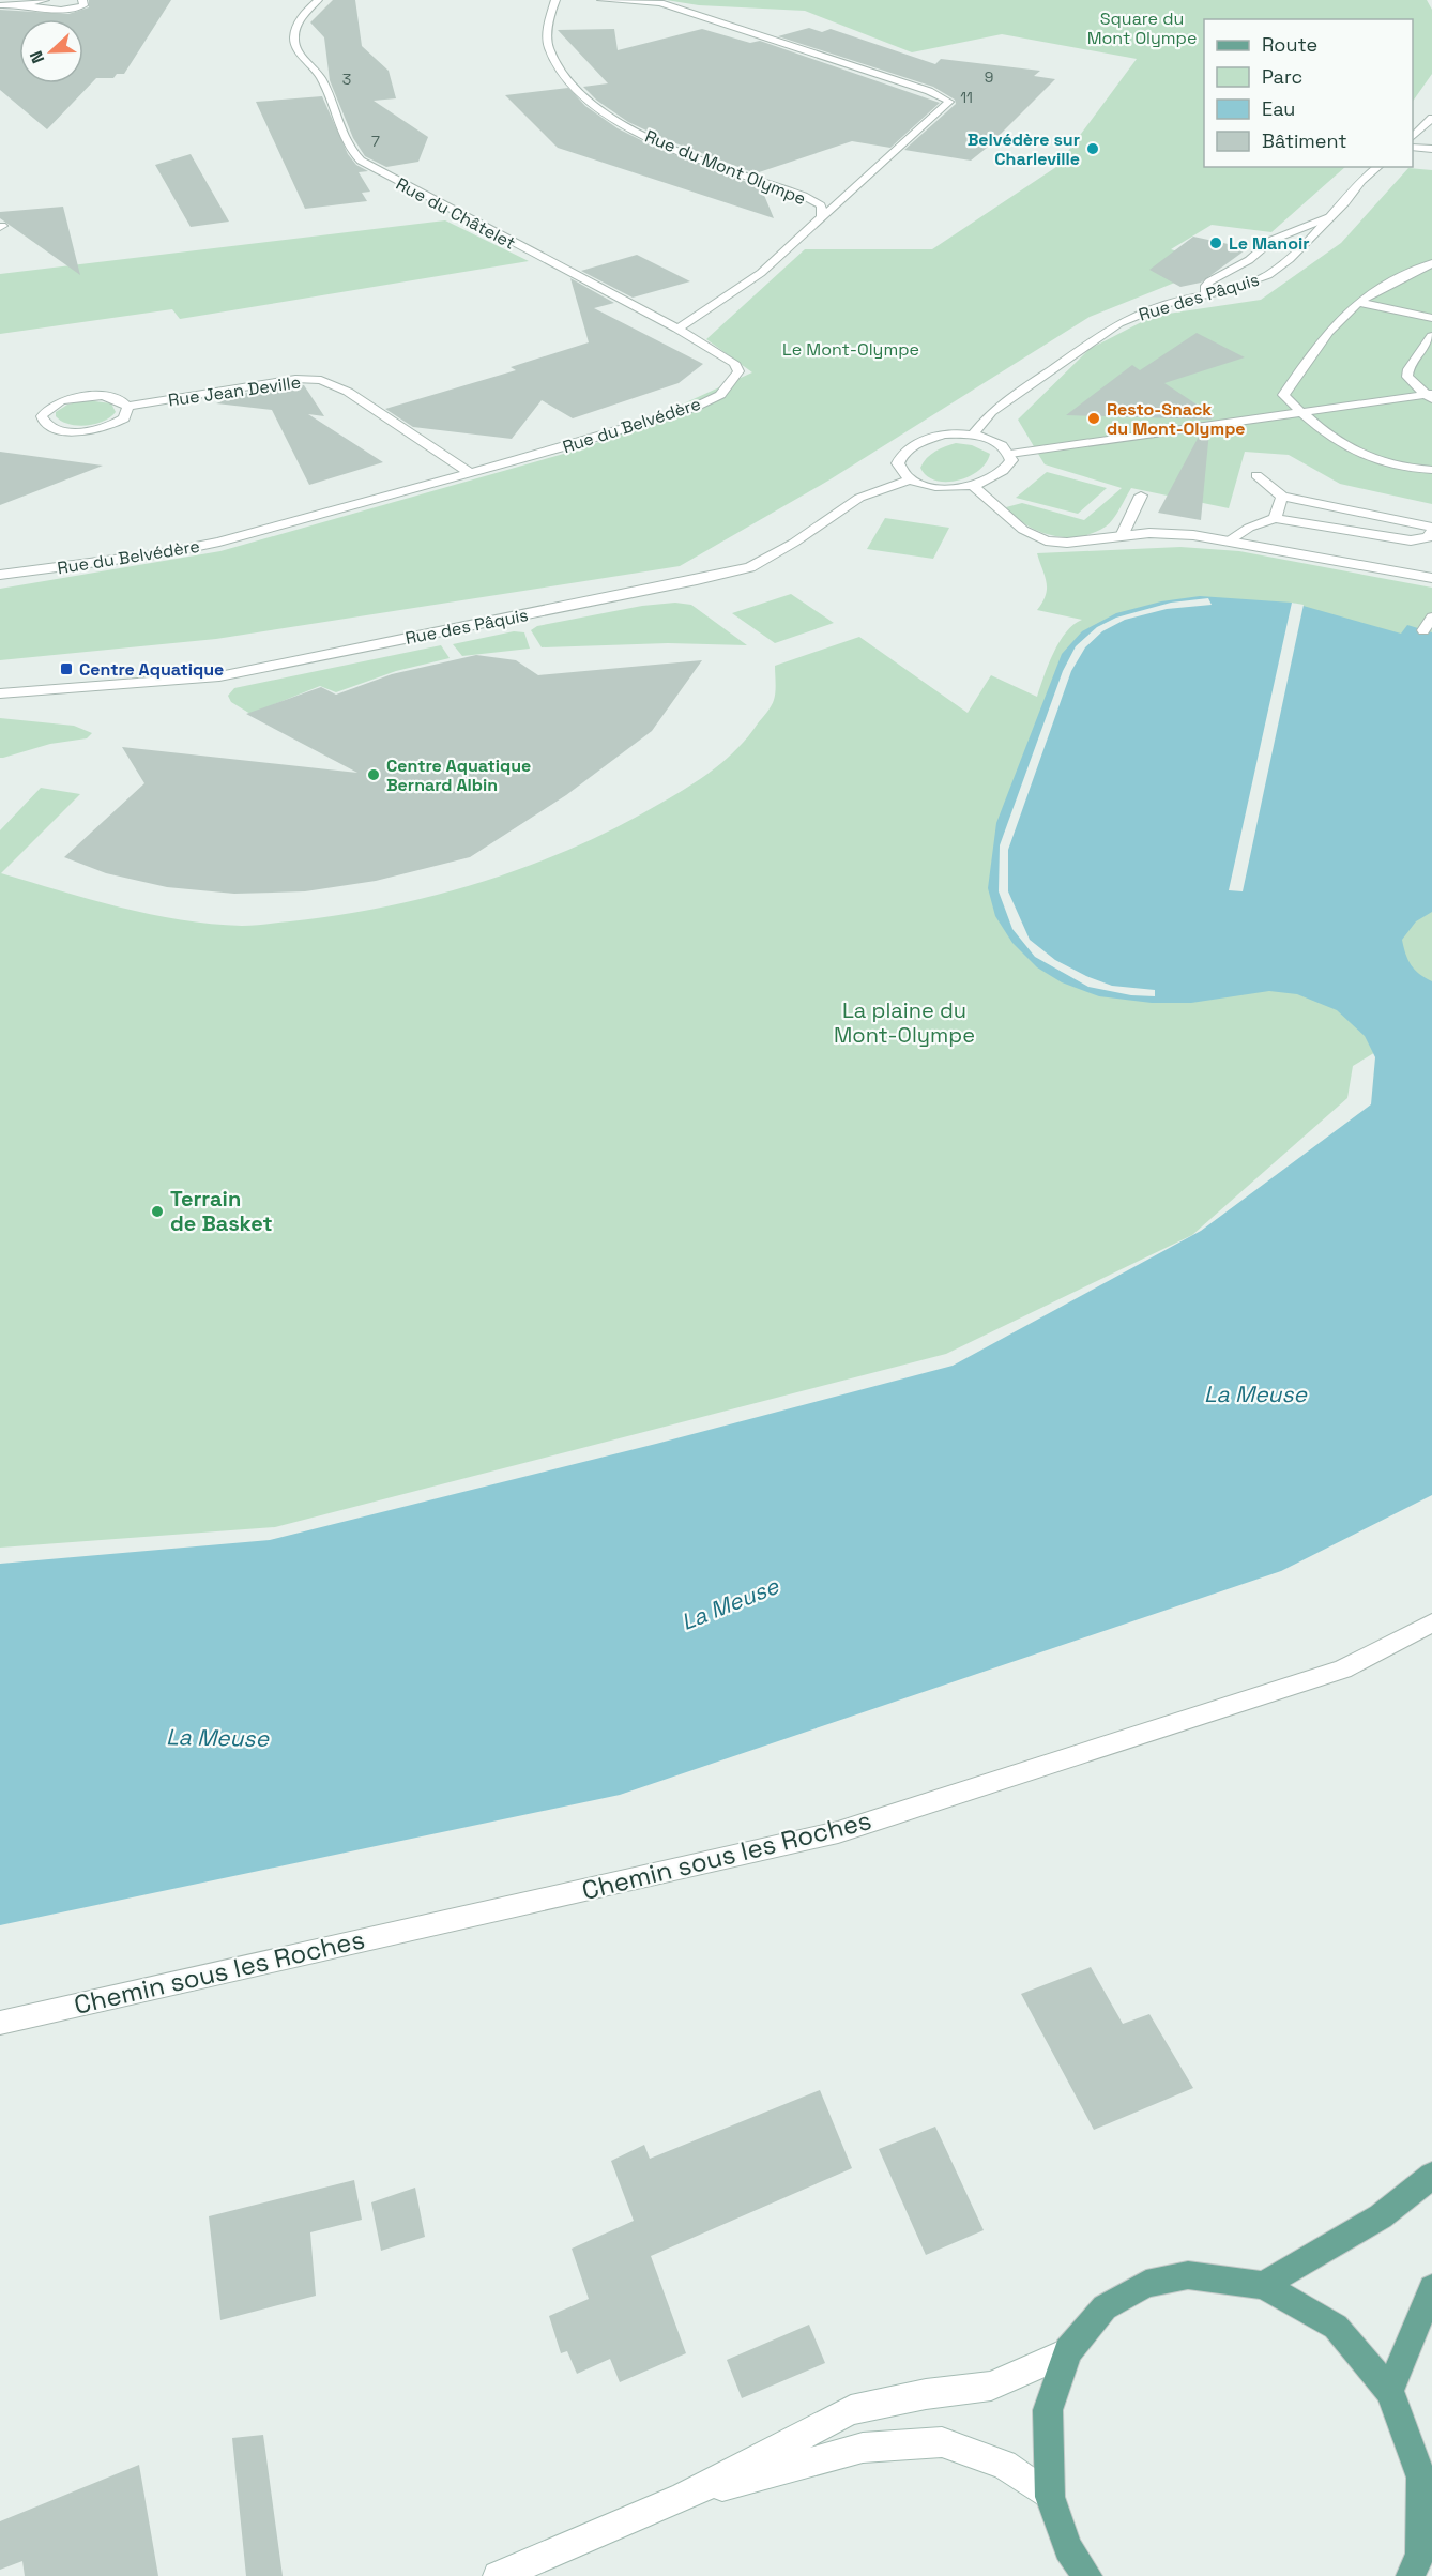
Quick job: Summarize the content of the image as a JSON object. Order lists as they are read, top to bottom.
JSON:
{
  "streets": {
    "street": [
      "Rue du Mont Olympe",
      "Rue du Châtelet",
      "Rue des Pâquis",
      "Rue Jean Deville",
      "Rue du Belvédère",
      "Chemin sous les Roches"
    ]
  },
  "crossings": [
    ["Rue du Châtelet", "Rue du Belvédère"],
    ["Rue Jean Deville", "Rue du Belvédère"]
  ],
  "water": ["La Meuse"],
  "parks": ["Square du Mont Olympe", "Le Mont-Olympe", "La plaine du Mont-Olympe"],
  "places": {
    "other": [
      "Belvédère sur Charleville",
      "Le Manoir",
      "Resto-Snack du Mont-Olympe",
      "Centre Aquatique Bernard Albin",
      "Terrain de Basket"
    ],
    "transit": ["Centre Aquatique"]
  },
  "house_numbers": [
    "9",
    "3",
    "11",
    "7"
  ],
  "legend": [
    "Route",
    "Parc",
    "Eau",
    "Bâtiment"
  ],
  "north": "left"
}
